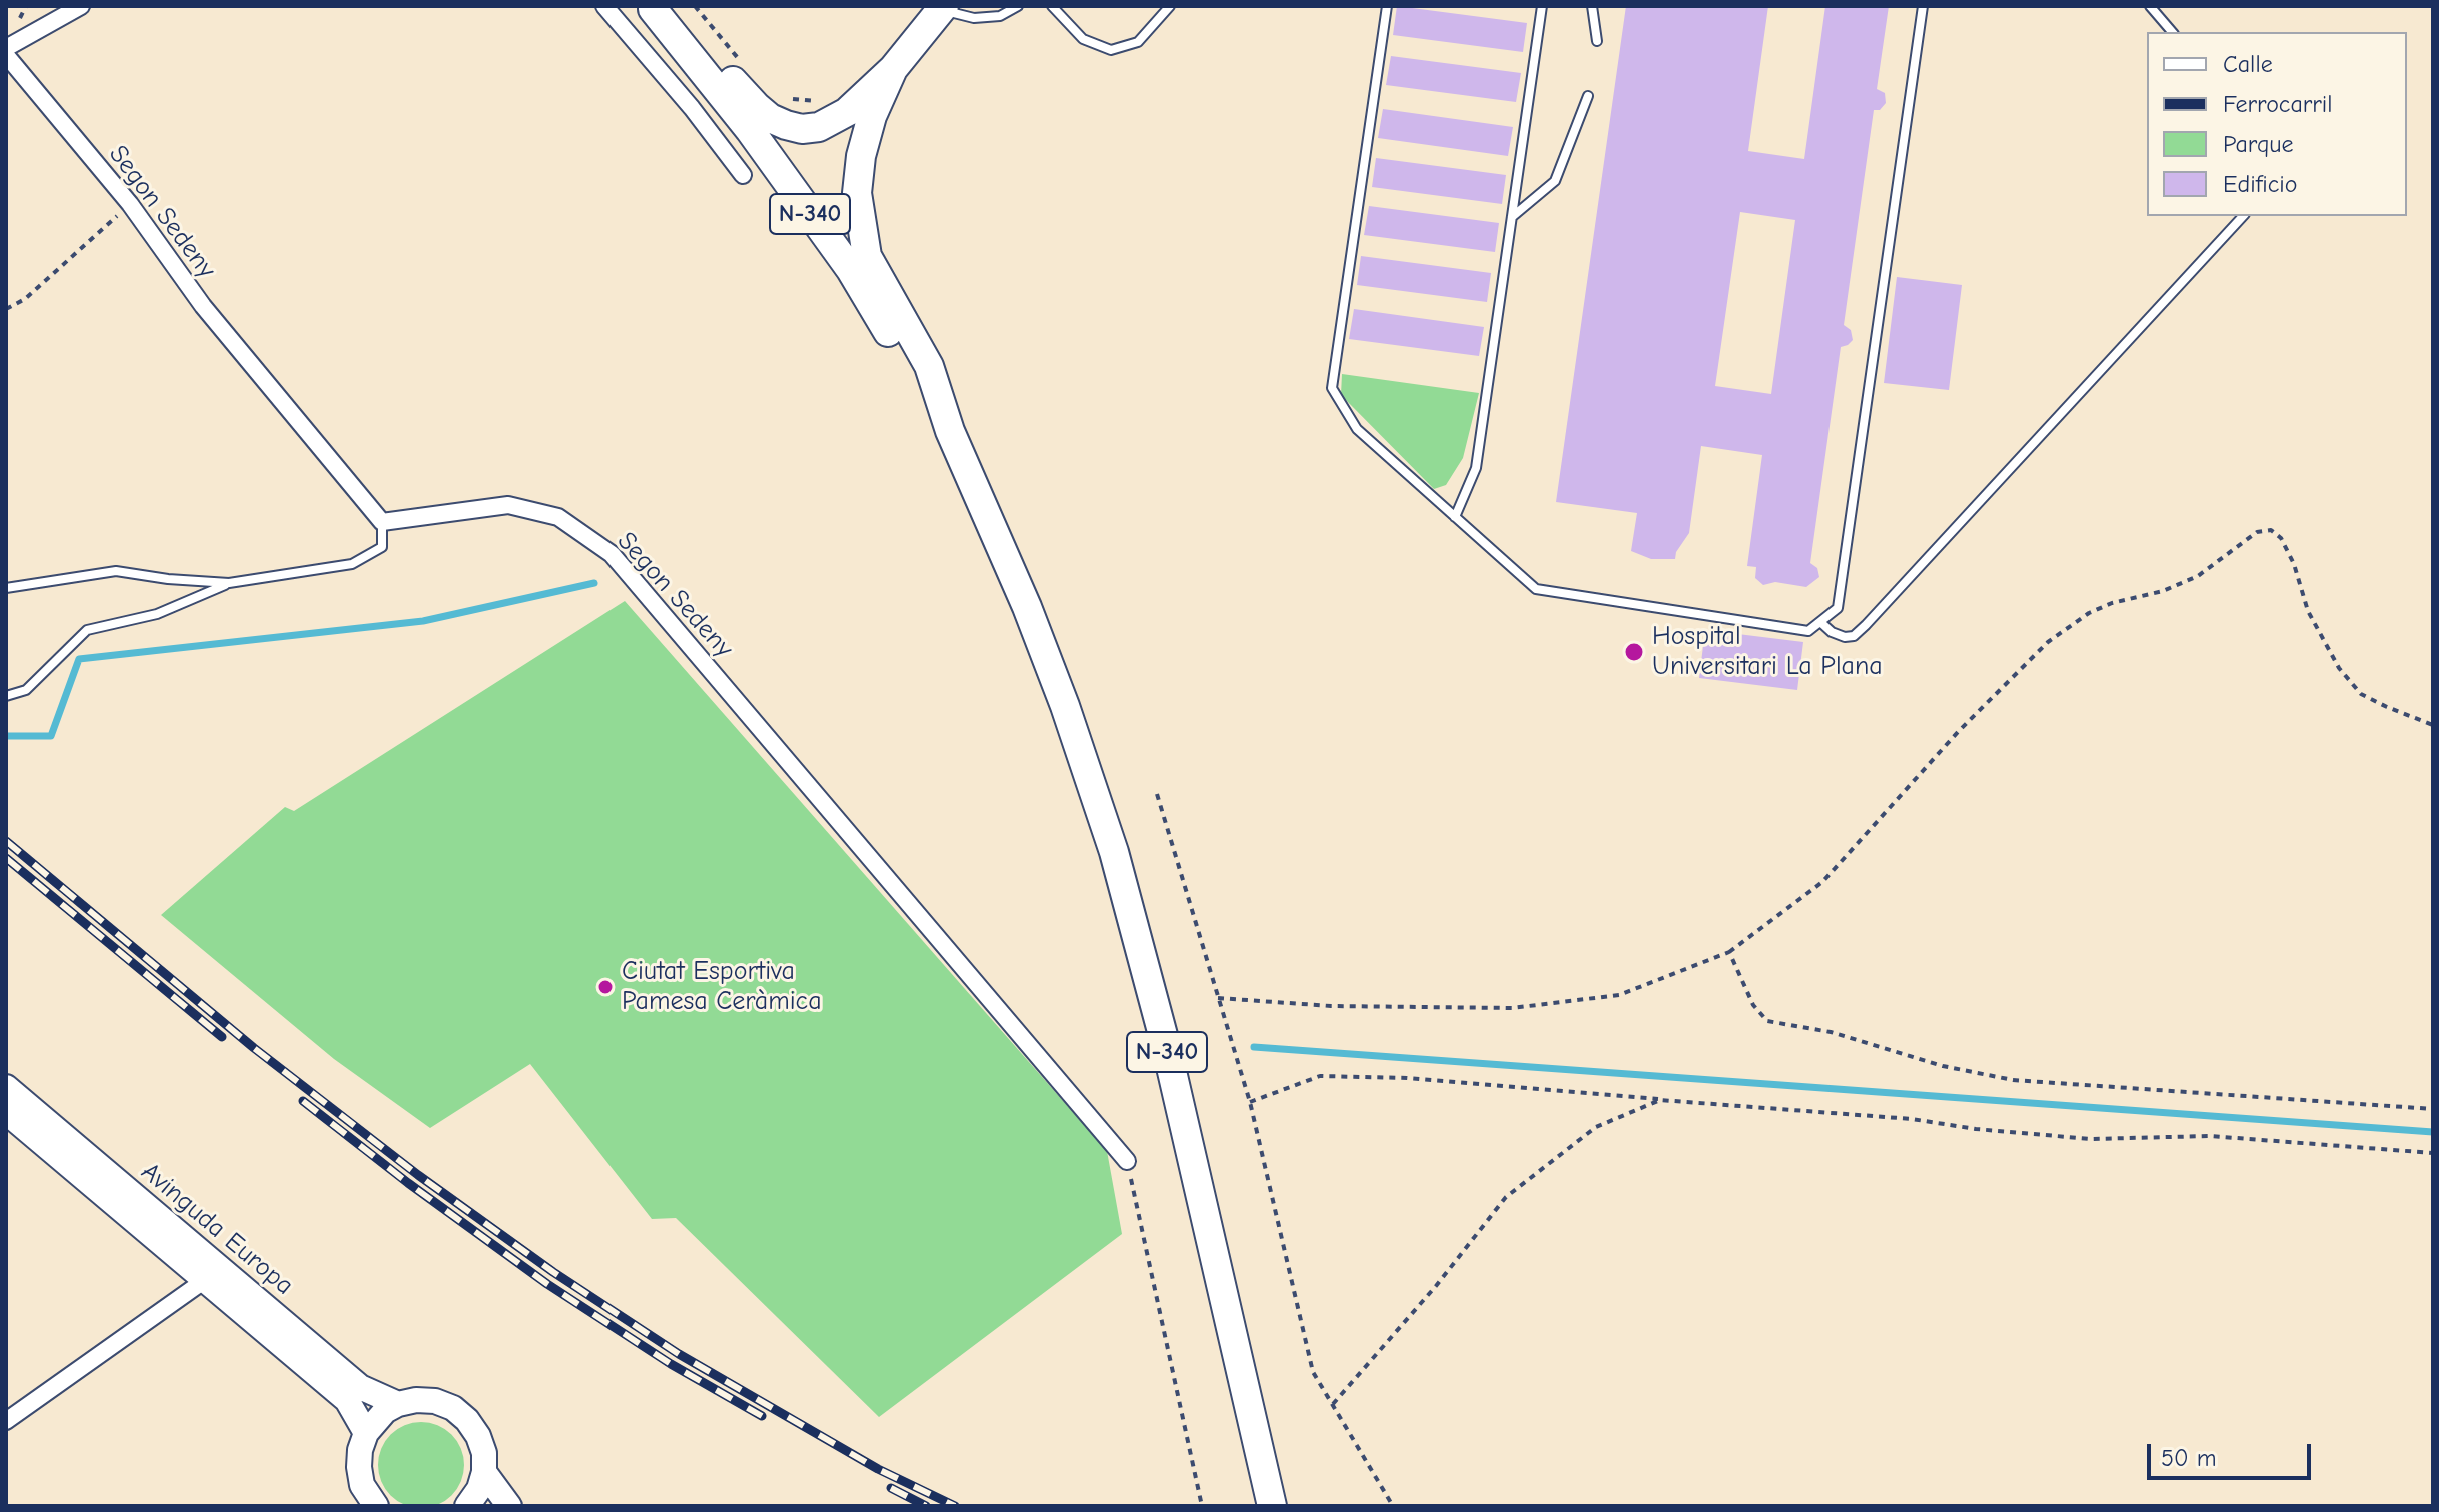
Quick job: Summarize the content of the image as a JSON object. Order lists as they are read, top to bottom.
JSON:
{
  "streets": {
    "highway": ["N-340"],
    "main road": ["Avinguda Europa"],
    "street": ["Segon Sedeny"]
  },
  "places": ["Hospital Universitari La Plana", "Ciutat Esportiva Pamesa Ceràmica"],
  "legend": [
    "Calle",
    "Ferrocarril",
    "Parque",
    "Edificio"
  ],
  "scale_bar": "50 m"
}
